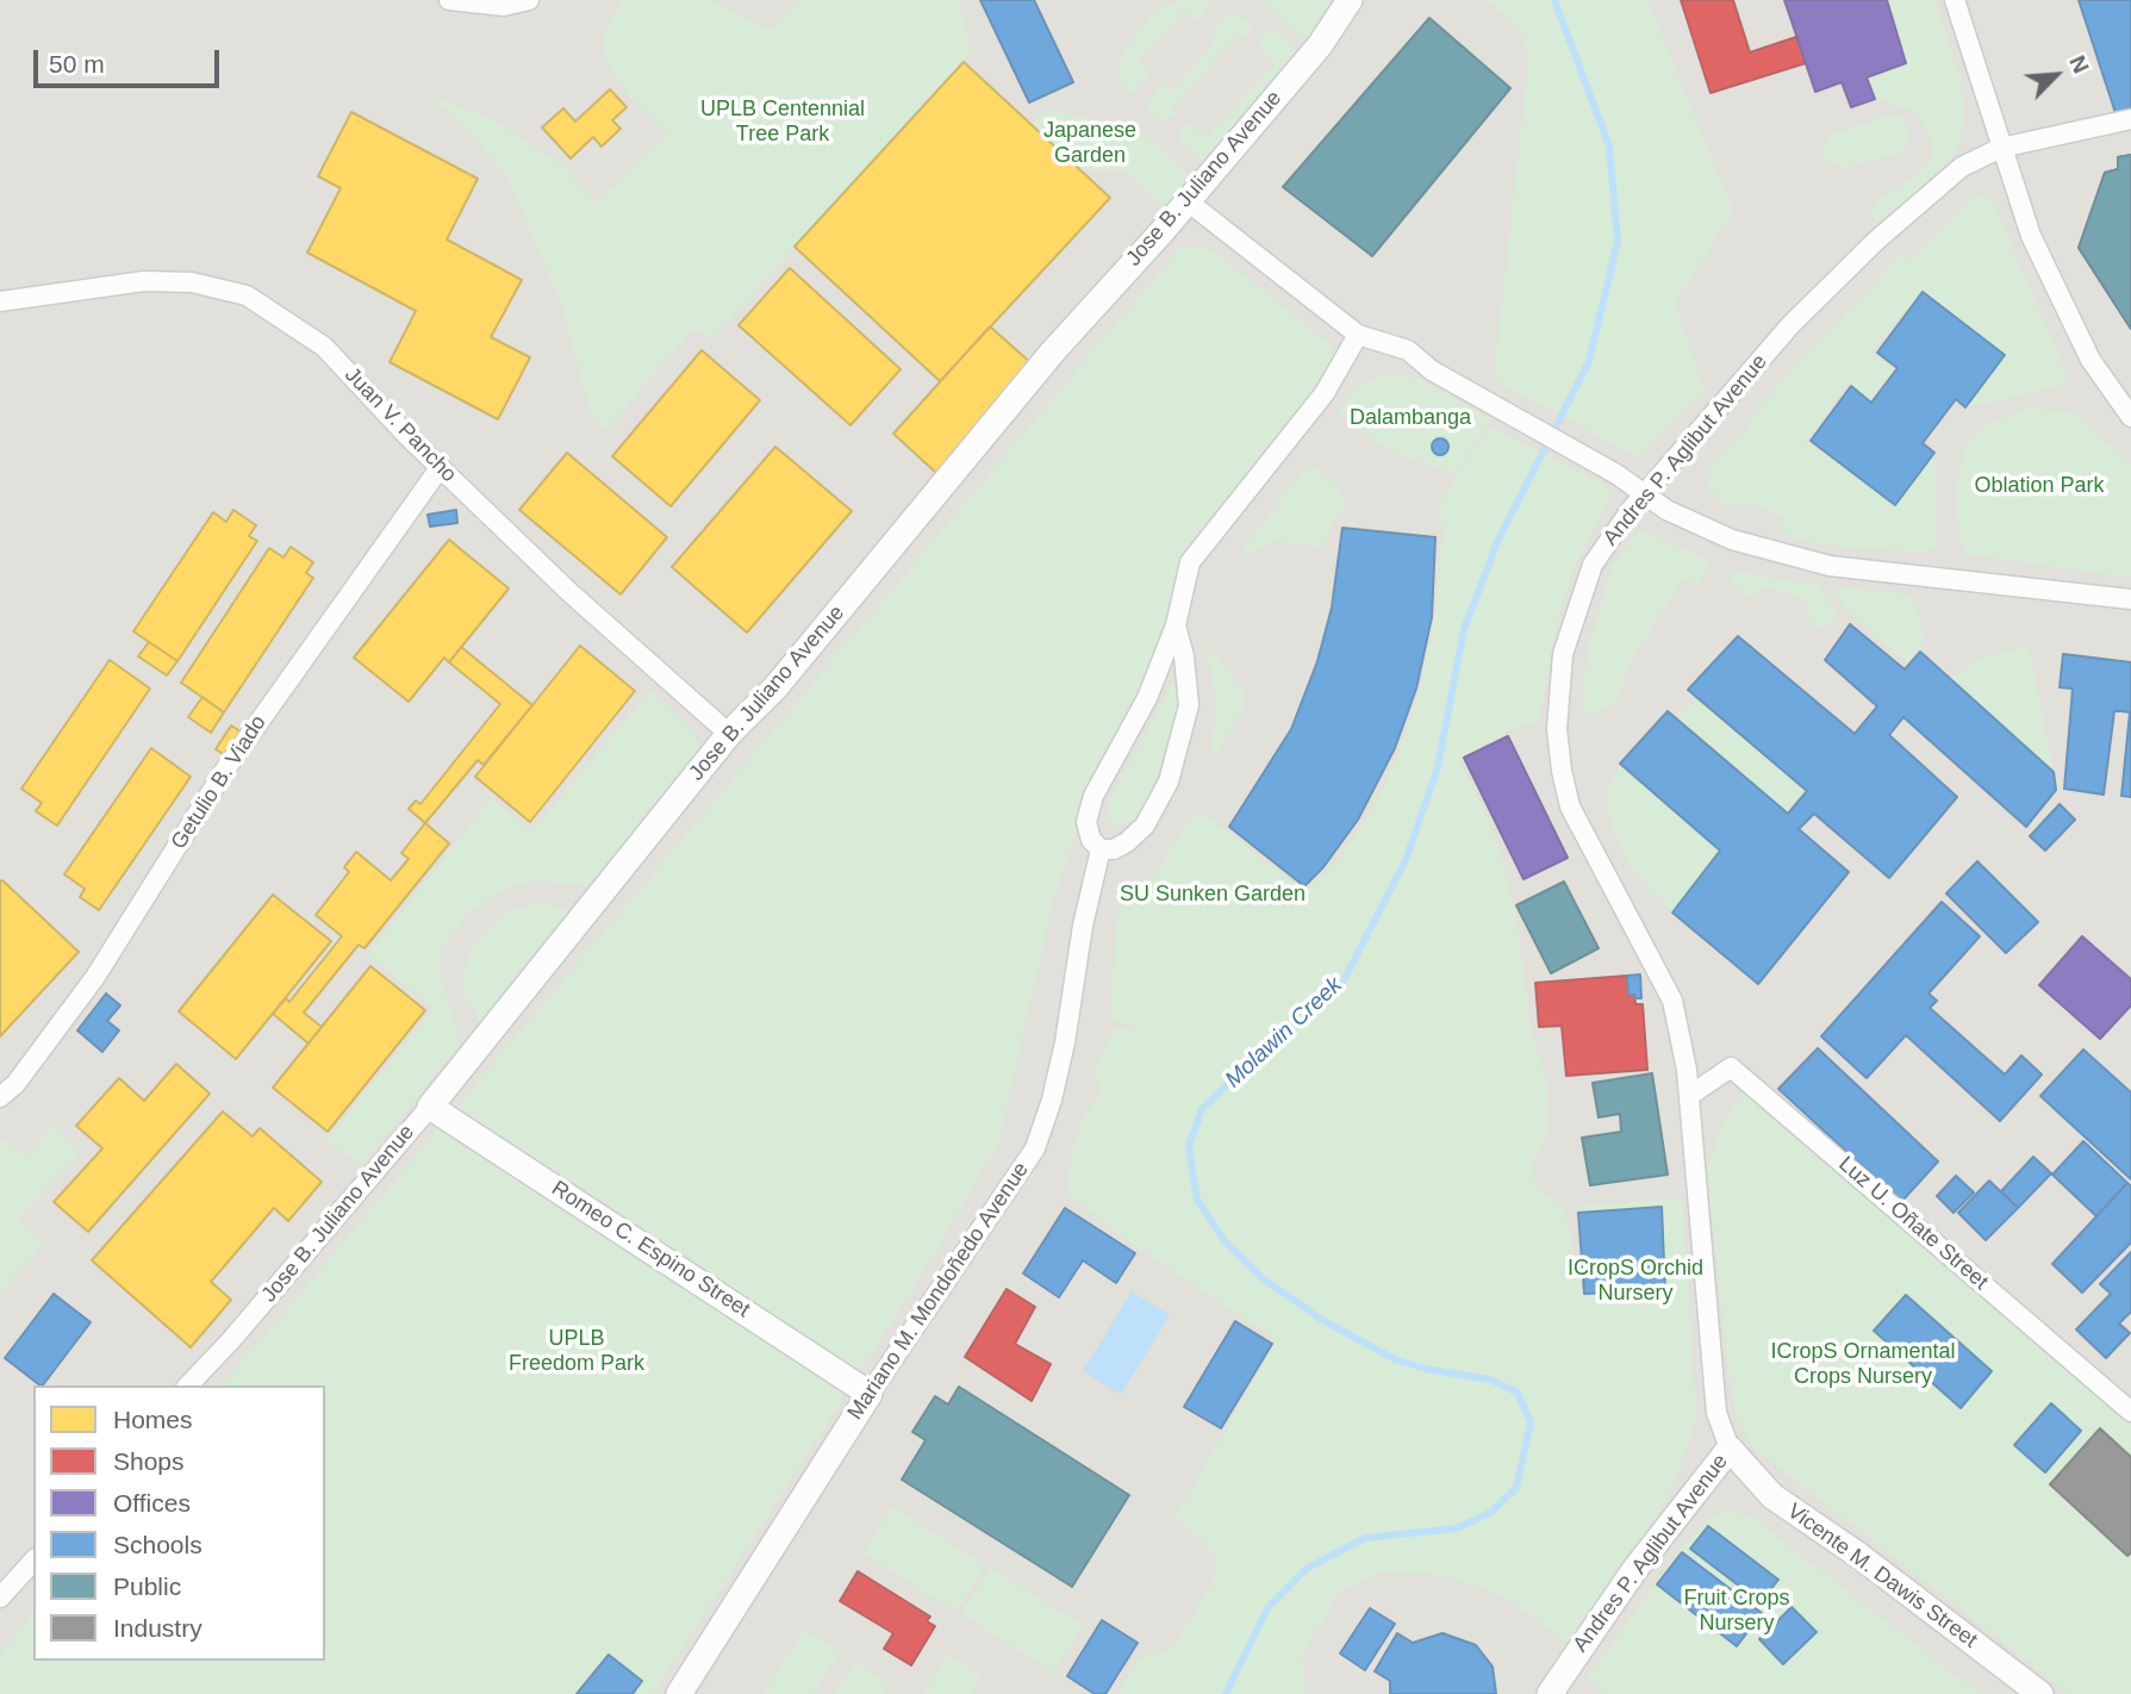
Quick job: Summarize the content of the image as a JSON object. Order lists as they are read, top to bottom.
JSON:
{
  "streets": {
    "street": [
      "Jose B. Juliano Avenue",
      "Juan V. Pancho",
      "Andres P. Aglibut Avenue",
      "Getulio B. Viado",
      "Luz U. Oñate Street",
      "Romeo C. Espino Street",
      "Mariano M. Mondoñedo Avenue",
      "Vicente M. Dawis Street"
    ]
  },
  "crossings": [
    ["Jose B. Juliano Avenue", "Juan V. Pancho"],
    ["Jose B. Juliano Avenue", "Romeo C. Espino Street"],
    ["Juan V. Pancho", "Getulio B. Viado"],
    ["Andres P. Aglibut Avenue", "Luz U. Oñate Street"],
    ["Andres P. Aglibut Avenue", "Vicente M. Dawis Street"],
    ["Romeo C. Espino Street", "Mariano M. Mondoñedo Avenue"]
  ],
  "water": ["Molawin Creek"],
  "parks": [
    "UPLB Centennial Tree Park",
    "Japanese Garden",
    "Dalambanga",
    "Oblation Park",
    "SU Sunken Garden",
    "ICropS Orchid Nursery",
    "UPLB Freedom Park",
    "ICropS Ornamental Crops Nursery",
    "Fruit Crops Nursery"
  ],
  "legend": [
    "Homes",
    "Shops",
    "Offices",
    "Schools",
    "Public",
    "Industry"
  ],
  "scale_bar": "50 m",
  "north": "top right"
}
